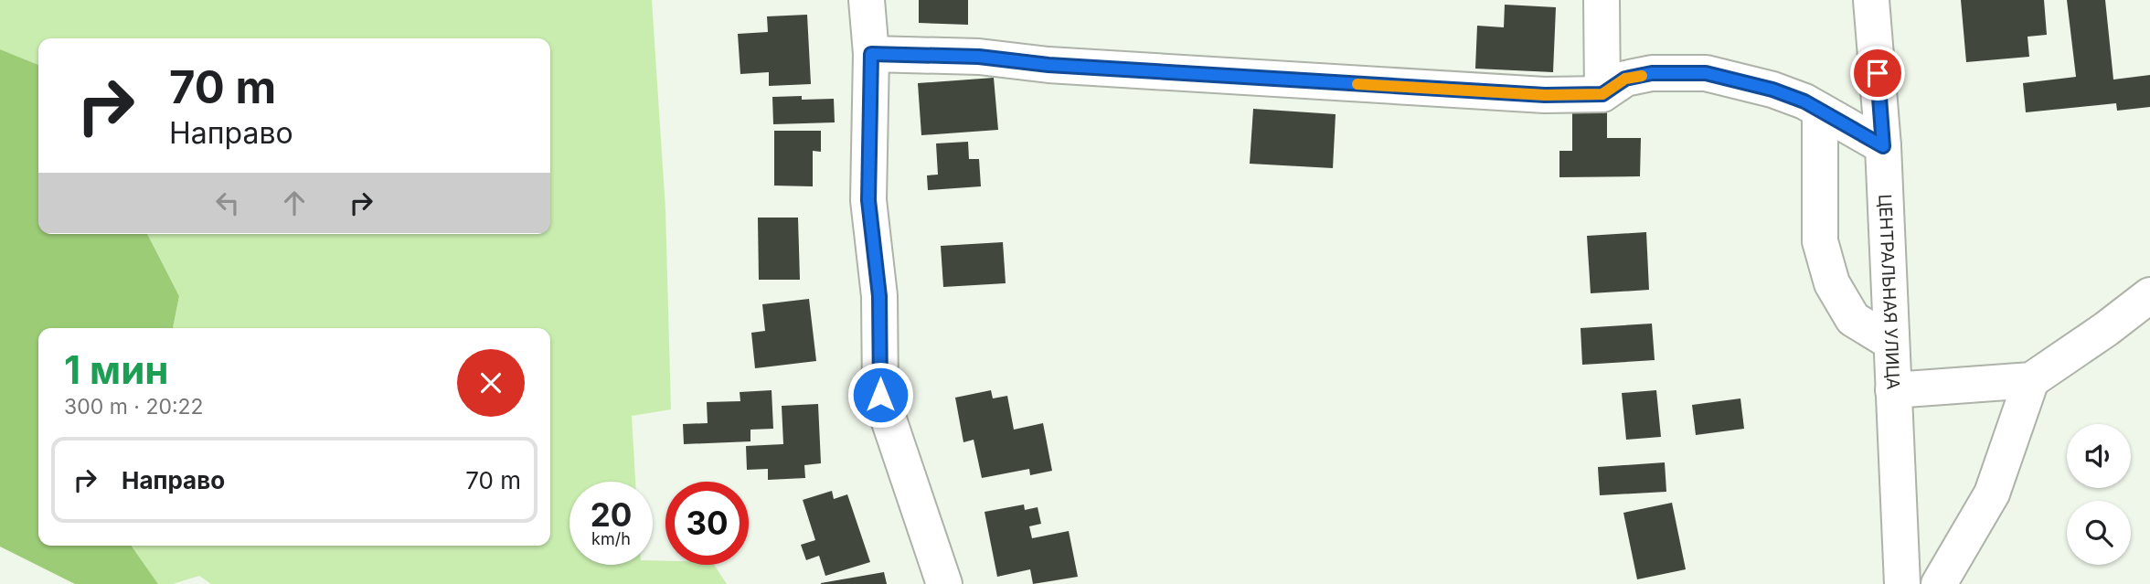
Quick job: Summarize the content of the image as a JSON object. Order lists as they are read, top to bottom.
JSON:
{
  "streets": {
    "street": ["ЦЕНТРАЛЬНАЯ УЛИЦА"]
  },
  "page": {
    "turn": ["70 m", "Направо"],
    "heading": ["1 мин", "300 m · 20:22"],
    "list": [
      {
        "name": "Направо",
        "value": "70 m"
      }
    ],
    "speed": "20 km/h",
    "limit": "30"
  }
}
